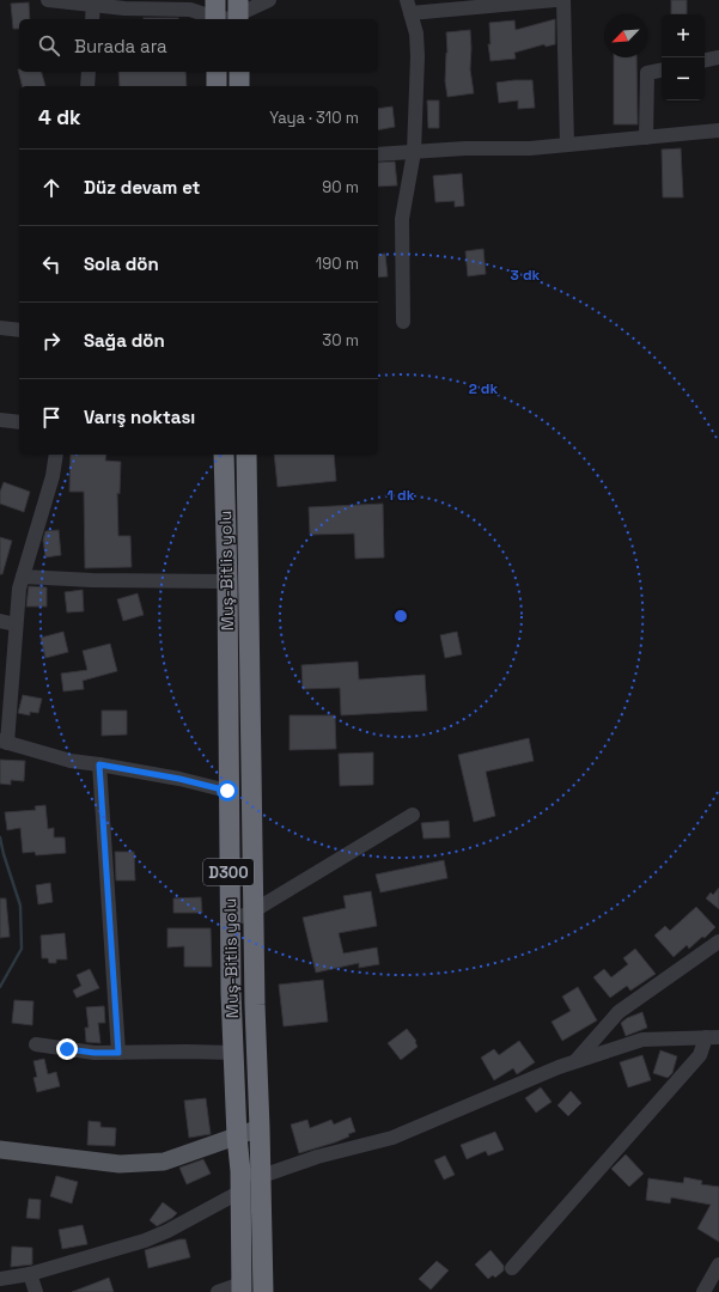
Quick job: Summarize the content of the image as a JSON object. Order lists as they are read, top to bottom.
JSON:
{
  "streets": {
    "highway": ["Muş-Bitlis yolu", "D300"]
  },
  "north": "bottom left",
  "page": {
    "map_buttons": ["+", "−"],
    "search": "Burada ara",
    "heading": ["4 dk", "Yaya · 310 m"],
    "list": [
      ["Düz devam et", "90 m"],
      ["Sola dön", "190 m"],
      ["Sağa dön", "30 m"],
      "Varış noktası"
    ]
  },
  "rings": ["3 dk", "2 dk", "1 dk"]
}
